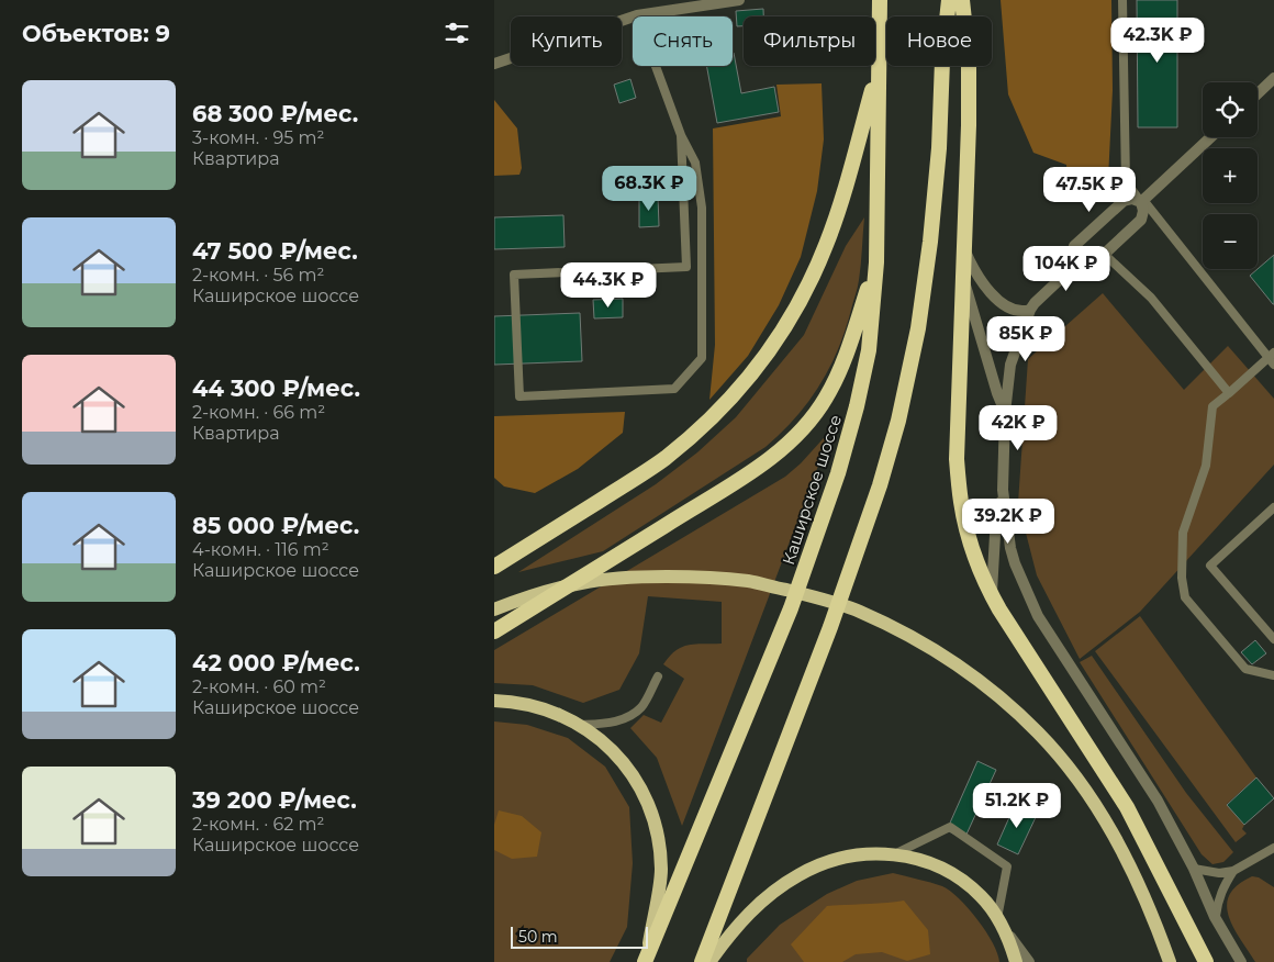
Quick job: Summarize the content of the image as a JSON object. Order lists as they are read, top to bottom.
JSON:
{
  "streets": {
    "highway": ["Каширское шоссе"]
  },
  "scale_bar": "50 m",
  "page": {
    "heading": "Объектов: 9",
    "chip": [
      "Купить",
      "Снять",
      "Фильтры",
      "Новое"
    ],
    "price": [
      "42.3K ₽",
      "68.3K ₽",
      "47.5K ₽",
      "104K ₽",
      "44.3K ₽",
      "85K ₽",
      "42K ₽",
      "39.2K ₽",
      "51.2K ₽"
    ],
    "list": [
      {
        "name": "68 300 ₽/мес.",
        "note": "3-комн. · 95 m² · Квартира"
      },
      {
        "name": "47 500 ₽/мес.",
        "note": "2-комн. · 56 m² · Каширское шоссе"
      },
      {
        "name": "44 300 ₽/мес.",
        "note": "2-комн. · 66 m² · Квартира"
      },
      {
        "name": "85 000 ₽/мес.",
        "note": "4-комн. · 116 m² · Каширское шоссе"
      },
      {
        "name": "42 000 ₽/мес.",
        "note": "2-комн. · 60 m² · Каширское шоссе"
      },
      {
        "name": "39 200 ₽/мес.",
        "note": "2-комн. · 62 m² · Каширское шоссе"
      }
    ],
    "map_buttons": ["+", "−"],
    "scale": "50 m"
  }
}
